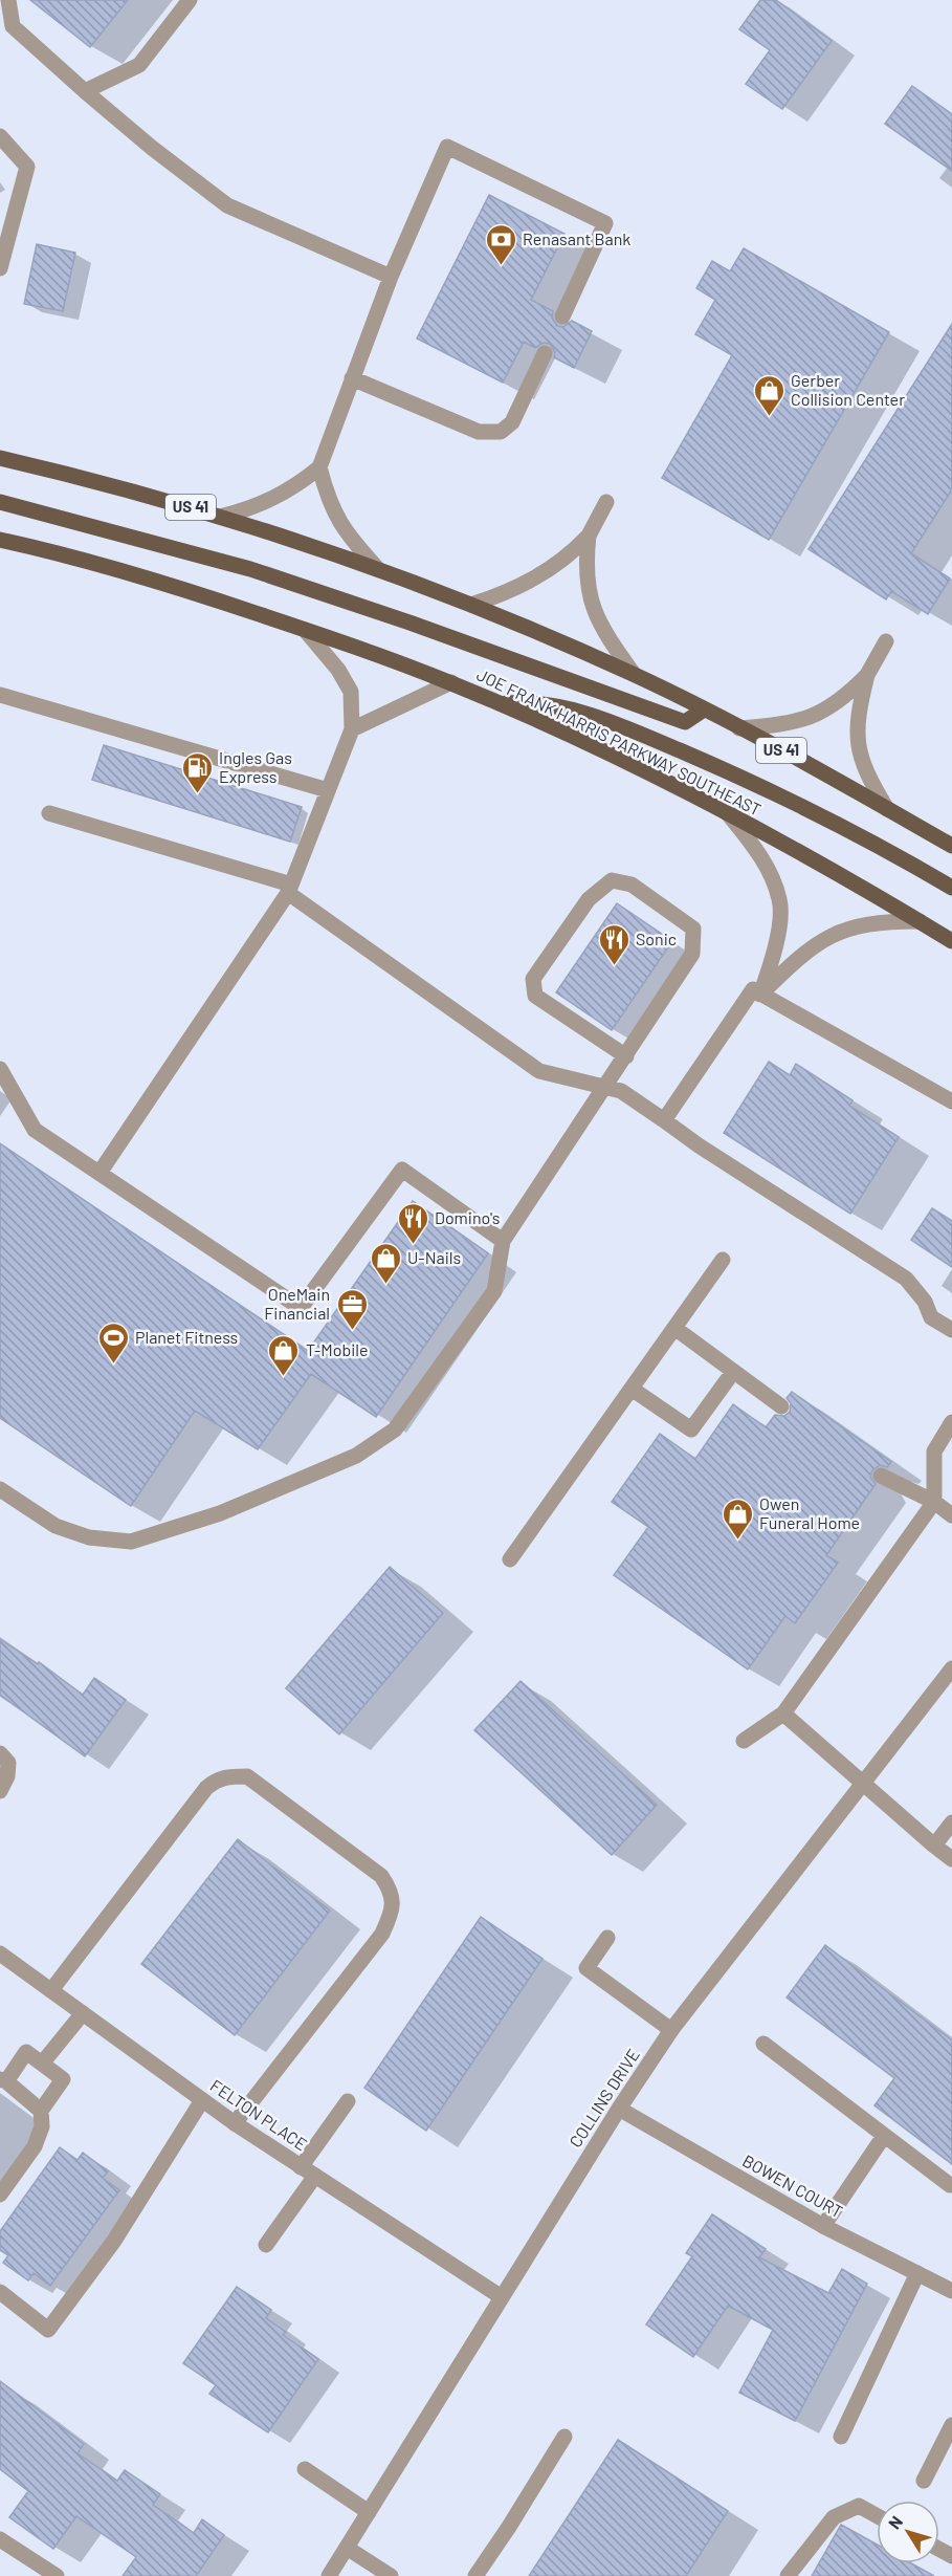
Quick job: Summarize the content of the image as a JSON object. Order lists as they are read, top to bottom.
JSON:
{
  "streets": {
    "main road": ["US 41", "JOE FRANK HARRIS PARKWAY SOUTHEAST"],
    "street": ["COLLINS DRIVE", "FELTON PLACE", "BOWEN COURT"]
  },
  "crossings": [
    ["COLLINS DRIVE", "FELTON PLACE"],
    ["COLLINS DRIVE", "BOWEN COURT"]
  ],
  "places": {
    "bank": ["Renasant Bank"],
    "shop": [
      "Gerber Collision Center",
      "U-Nails",
      "T-Mobile",
      "Owen Funeral Home"
    ],
    "fuel station": ["Ingles Gas Express"],
    "restaurant": ["Sonic", "Domino's"],
    "office": ["OneMain Financial"],
    "sports": ["Planet Fitness"]
  },
  "north": "top left"
}
